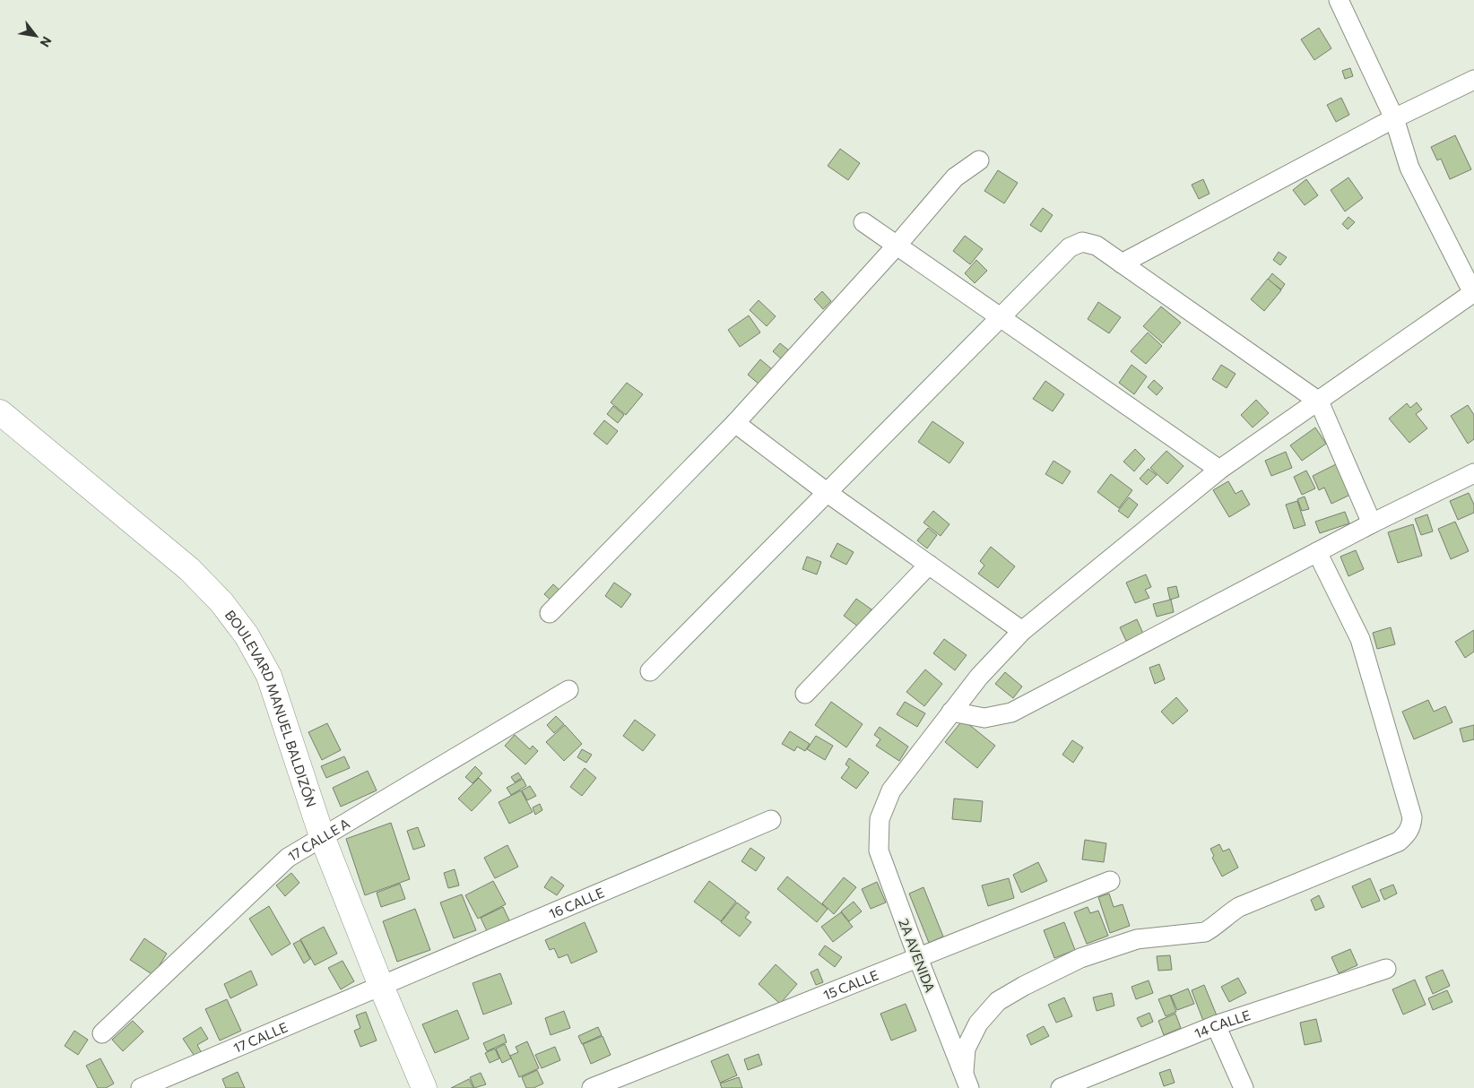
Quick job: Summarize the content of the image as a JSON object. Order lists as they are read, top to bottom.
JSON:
{
  "streets": {
    "main road": ["BOULEVARD MANUEL BALDIZÓN"],
    "street": [
      "17 CALLE A",
      "16 CALLE",
      "2A AVENIDA",
      "15 CALLE",
      "14 CALLE",
      "17 CALLE"
    ]
  },
  "crossings": [
    ["BOULEVARD MANUEL BALDIZÓN", "17 CALLE A"],
    ["BOULEVARD MANUEL BALDIZÓN", "16 CALLE"],
    ["BOULEVARD MANUEL BALDIZÓN", "17 CALLE"],
    ["16 CALLE", "17 CALLE"],
    ["2A AVENIDA", "15 CALLE"]
  ],
  "north": "bottom right"
}
